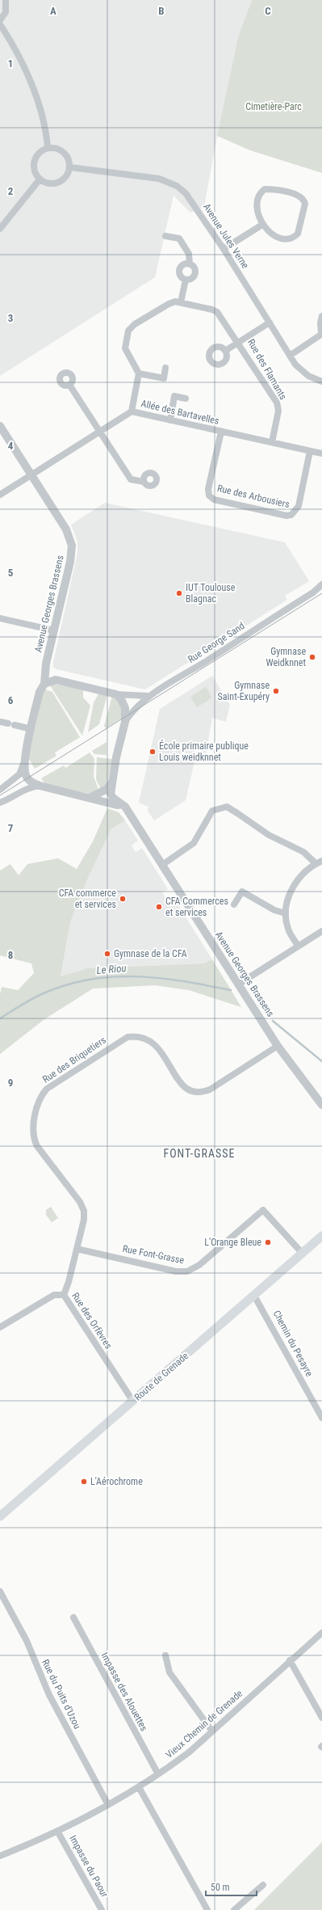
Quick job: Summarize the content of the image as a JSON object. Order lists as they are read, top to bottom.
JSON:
{
  "streets": {
    "main road": ["Route de Grenade"],
    "street": [
      "Avenue Jules Verne",
      "Rue des Flamants",
      "Allée des Bartavelles",
      "Rue des Arbousiers",
      "Avenue Georges Brassens",
      "Rue George Sand",
      "Rue des Briquetiers",
      "Rue Font-Grasse",
      "Rue des Orfèvres",
      "Chemin du Pesayre",
      "Impasse des Alouettes",
      "Rue du Puits d'Uzou",
      "Vieux Chemin de Grenade",
      "Impasse du Paour"
    ]
  },
  "crossings": [
    ["Avenue Jules Verne", "Rue des Flamants"],
    ["Rue des Flamants", "Allée des Bartavelles"],
    ["Allée des Bartavelles", "Rue des Arbousiers"],
    ["Allée des Bartavelles", "Avenue Georges Brassens"],
    ["Avenue Georges Brassens", "Rue George Sand"],
    ["Avenue Georges Brassens", "Rue des Briquetiers"],
    ["Rue des Briquetiers", "Rue Font-Grasse"],
    ["Rue des Briquetiers", "Rue des Orfèvres"],
    ["Rue Font-Grasse", "Route de Grenade"],
    ["Rue des Orfèvres", "Route de Grenade"],
    ["Chemin du Pesayre", "Route de Grenade"],
    ["Impasse des Alouettes", "Vieux Chemin de Grenade"],
    ["Rue du Puits d'Uzou", "Vieux Chemin de Grenade"],
    ["Vieux Chemin de Grenade", "Impasse du Paour"]
  ],
  "districts": ["FONT-GRASSE"],
  "water": ["Le Riou"],
  "parks": ["Cimetière-Parc"],
  "places": [
    "IUT Toulouse Blagnac",
    "Gymnase Weidknnet",
    "Gymnase Saint-Exupéry",
    "École primaire publique Louis weidknnet",
    "CFA commerce et services",
    "CFA Commerces et services",
    "Gymnase de la CFA",
    "L'Orange Bleue",
    "L'Aérochrome"
  ],
  "scale_bar": "50 m",
  "grid": {
    "columns": ["A", "B", "C"],
    "rows": [
      "1",
      "2",
      "3",
      "4",
      "5",
      "6",
      "7",
      "8",
      "9"
    ]
  }
}
